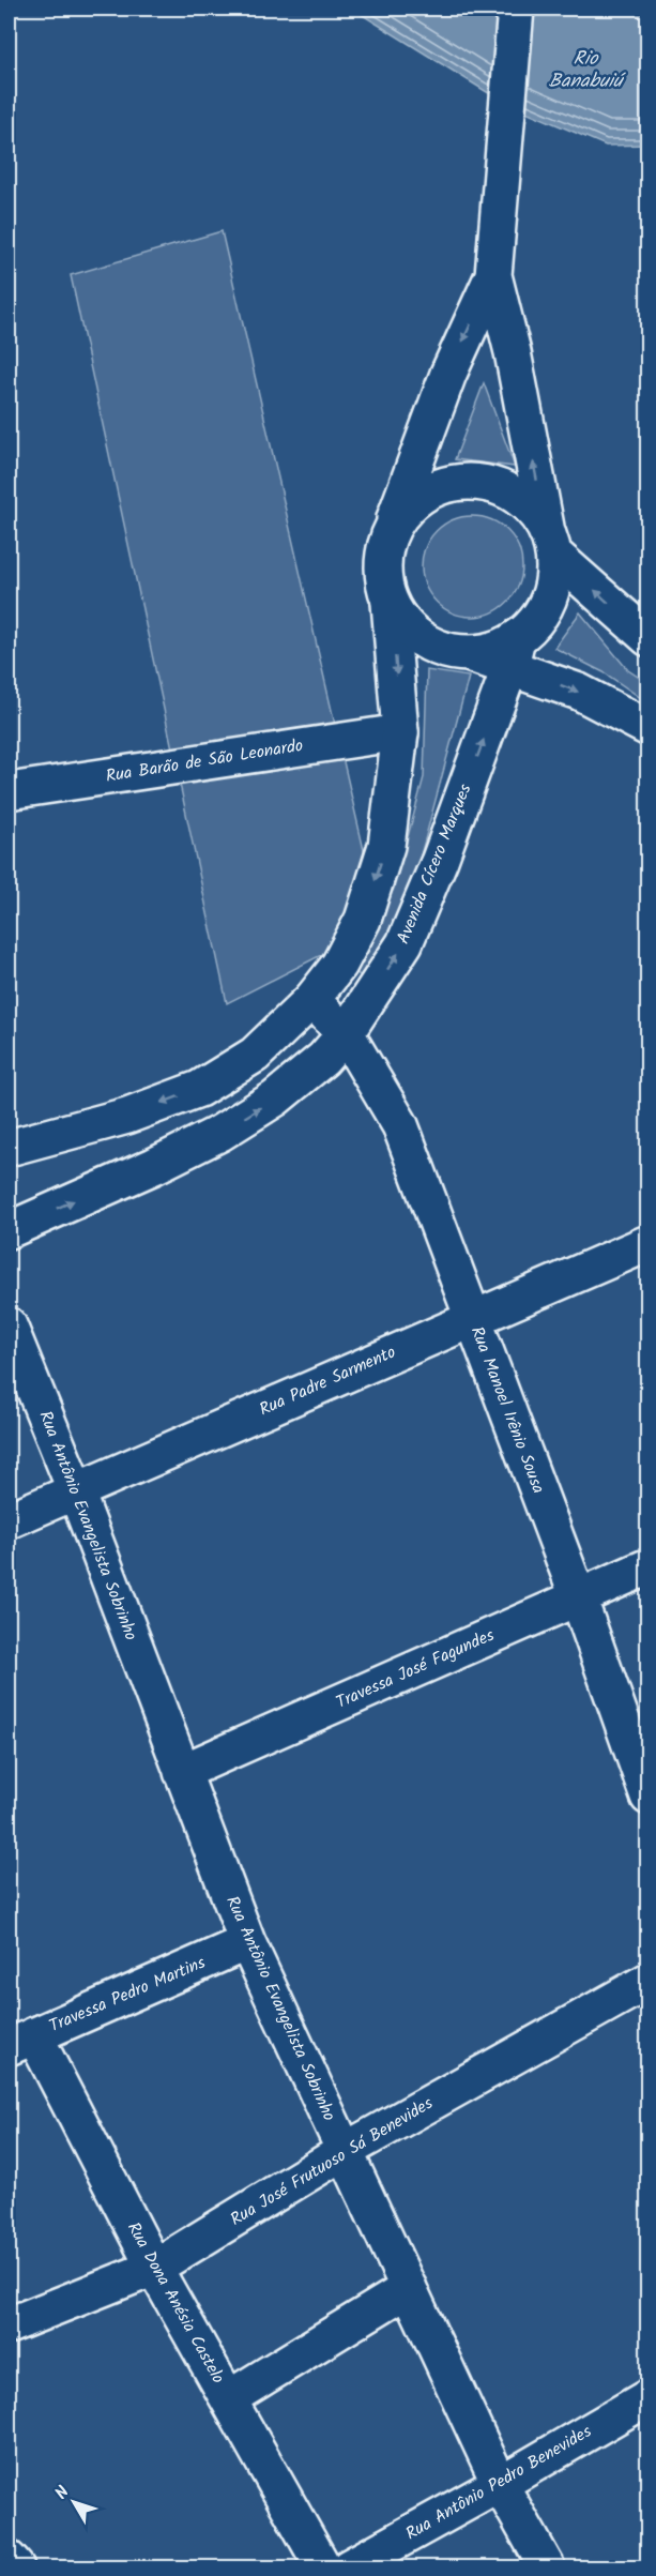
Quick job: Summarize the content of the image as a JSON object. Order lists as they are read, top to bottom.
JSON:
{
  "streets": {
    "street": [
      "Rua Barão de São Leonardo",
      "Avenida Cícero Marques",
      "Rua Padre Sarmento",
      "Rua Manoel Irênio Sousa",
      "Rua Antônio Evangelista Sobrinho",
      "Travessa José Fagundes",
      "Travessa Pedro Martins",
      "Rua José Frutuoso Sá Benevides",
      "Rua Dona Anésia Castelo",
      "Rua Antônio Pedro Benevides"
    ]
  },
  "crossings": [
    ["Avenida Cícero Marques", "Rua Manoel Irênio Sousa"],
    ["Rua Padre Sarmento", "Rua Manoel Irênio Sousa"],
    ["Rua Padre Sarmento", "Rua Antônio Evangelista Sobrinho"],
    ["Rua Manoel Irênio Sousa", "Travessa José Fagundes"],
    ["Rua Antônio Evangelista Sobrinho", "Travessa José Fagundes"],
    ["Rua Antônio Evangelista Sobrinho", "Travessa Pedro Martins"],
    ["Rua Antônio Evangelista Sobrinho", "Rua José Frutuoso Sá Benevides"],
    ["Rua Antônio Evangelista Sobrinho", "Rua Antônio Pedro Benevides"],
    ["Travessa Pedro Martins", "Rua Dona Anésia Castelo"],
    ["Rua José Frutuoso Sá Benevides", "Rua Dona Anésia Castelo"]
  ],
  "water": ["Rio Banabuiú"],
  "north": "top left"
}
